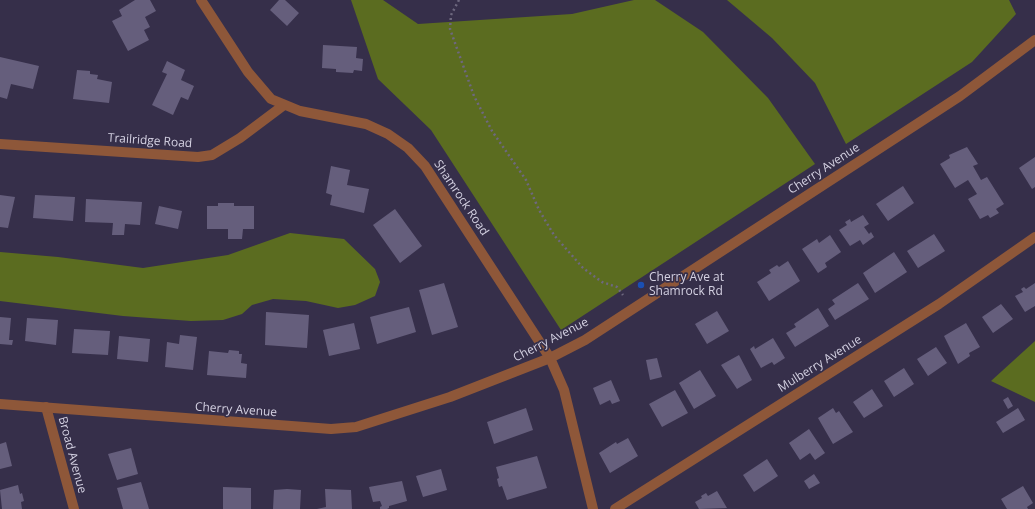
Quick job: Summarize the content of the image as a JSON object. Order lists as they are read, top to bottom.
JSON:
{
  "streets": {
    "street": [
      "Trailridge Road",
      "Cherry Avenue",
      "Shamrock Road",
      "Mulberry Avenue",
      "Broad Avenue"
    ]
  },
  "crossings": [
    ["Trailridge Road", "Shamrock Road"],
    ["Cherry Avenue", "Shamrock Road"],
    ["Cherry Avenue", "Broad Avenue"]
  ],
  "places": ["Cherry Ave at Shamrock Rd"]
}
